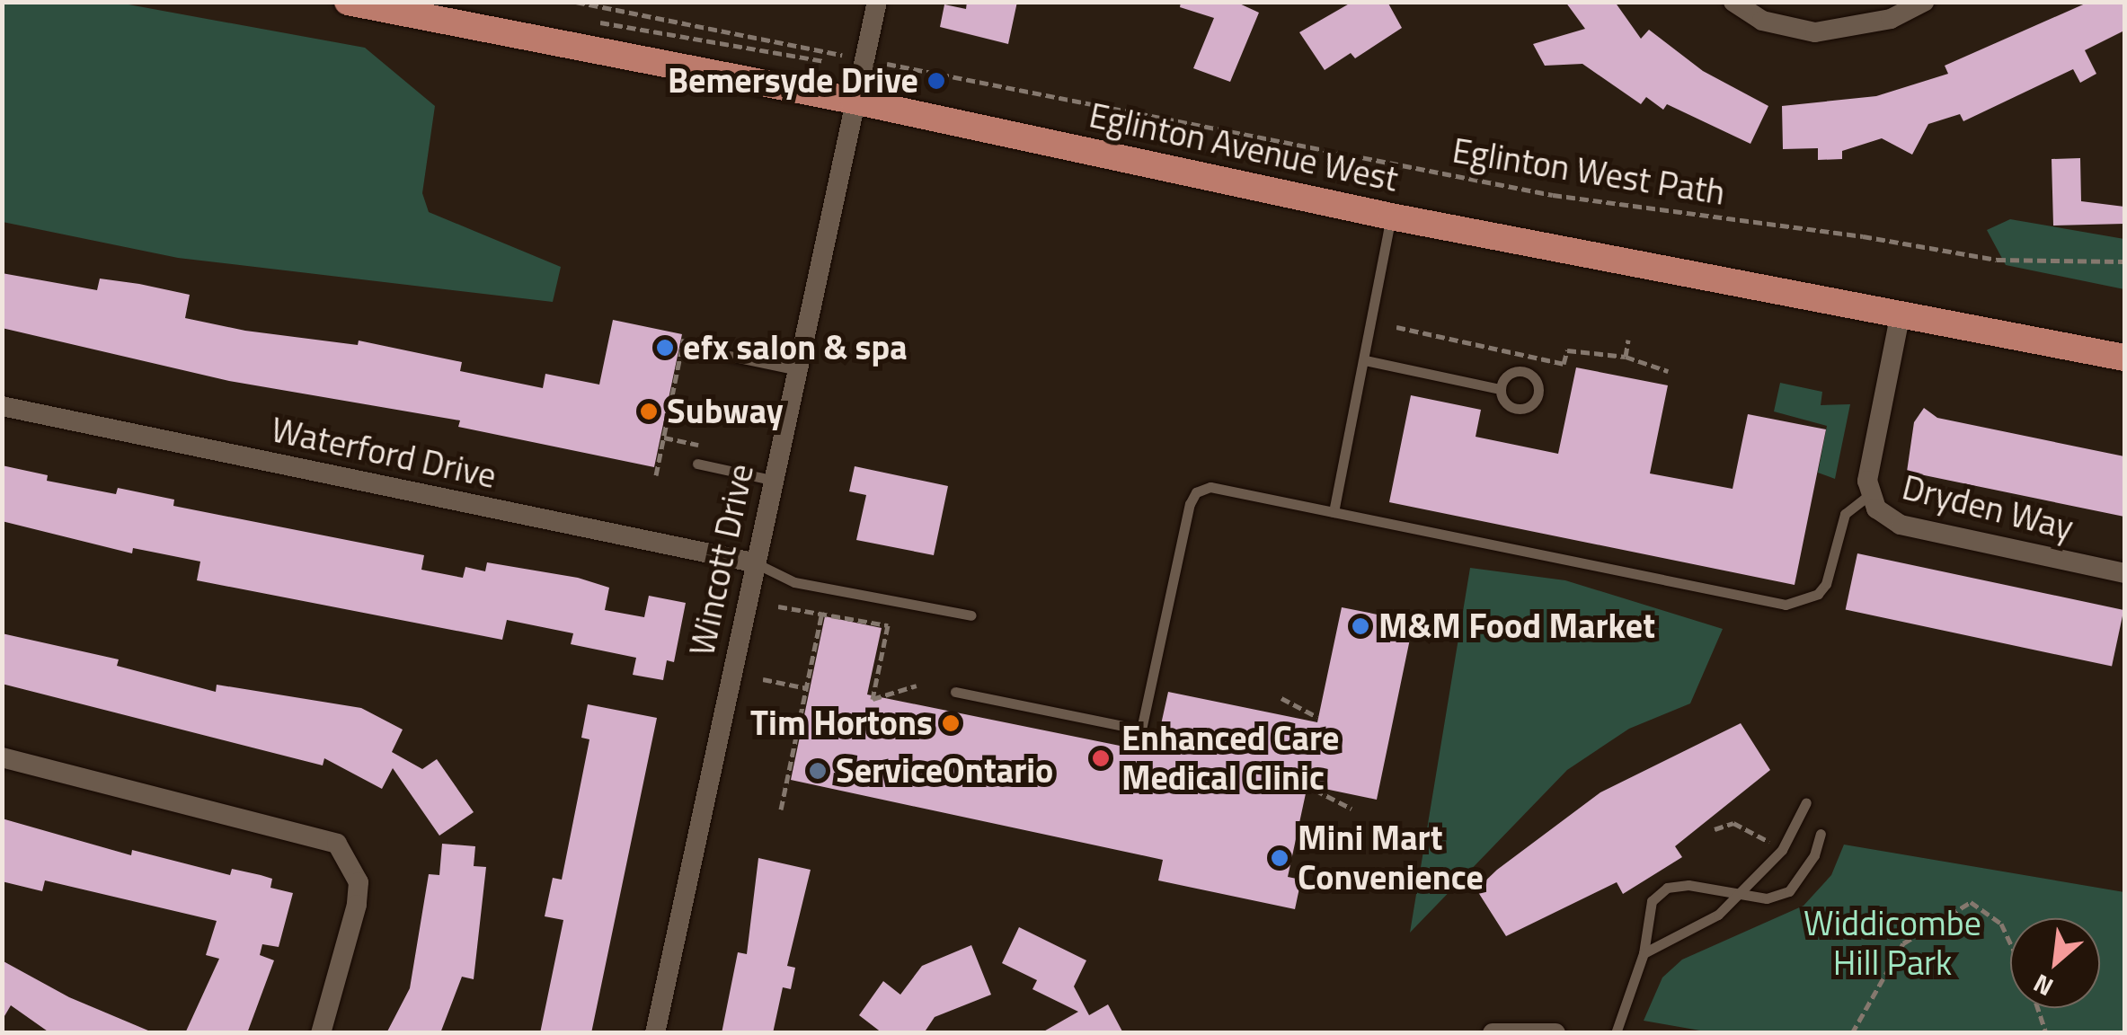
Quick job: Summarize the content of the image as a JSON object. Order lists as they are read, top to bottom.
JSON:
{
  "streets": {
    "main road": ["Eglinton Avenue West"],
    "street": ["Waterford Drive", "Dryden Way", "Wincott Drive"],
    "path": ["Eglinton West Path"]
  },
  "crossings": [
    ["Eglinton Avenue West", "Dryden Way"],
    ["Eglinton Avenue West", "Wincott Drive"],
    ["Waterford Drive", "Wincott Drive"]
  ],
  "parks": ["Widdicombe Hill Park"],
  "places": [
    "Bemersyde Drive",
    "efx salon & spa",
    "Subway",
    "M&M Food Market",
    "Tim Hortons",
    "Enhanced Care Medical Clinic",
    "ServiceOntario",
    "Mini Mart Convenience"
  ],
  "north": "bottom left"
}
